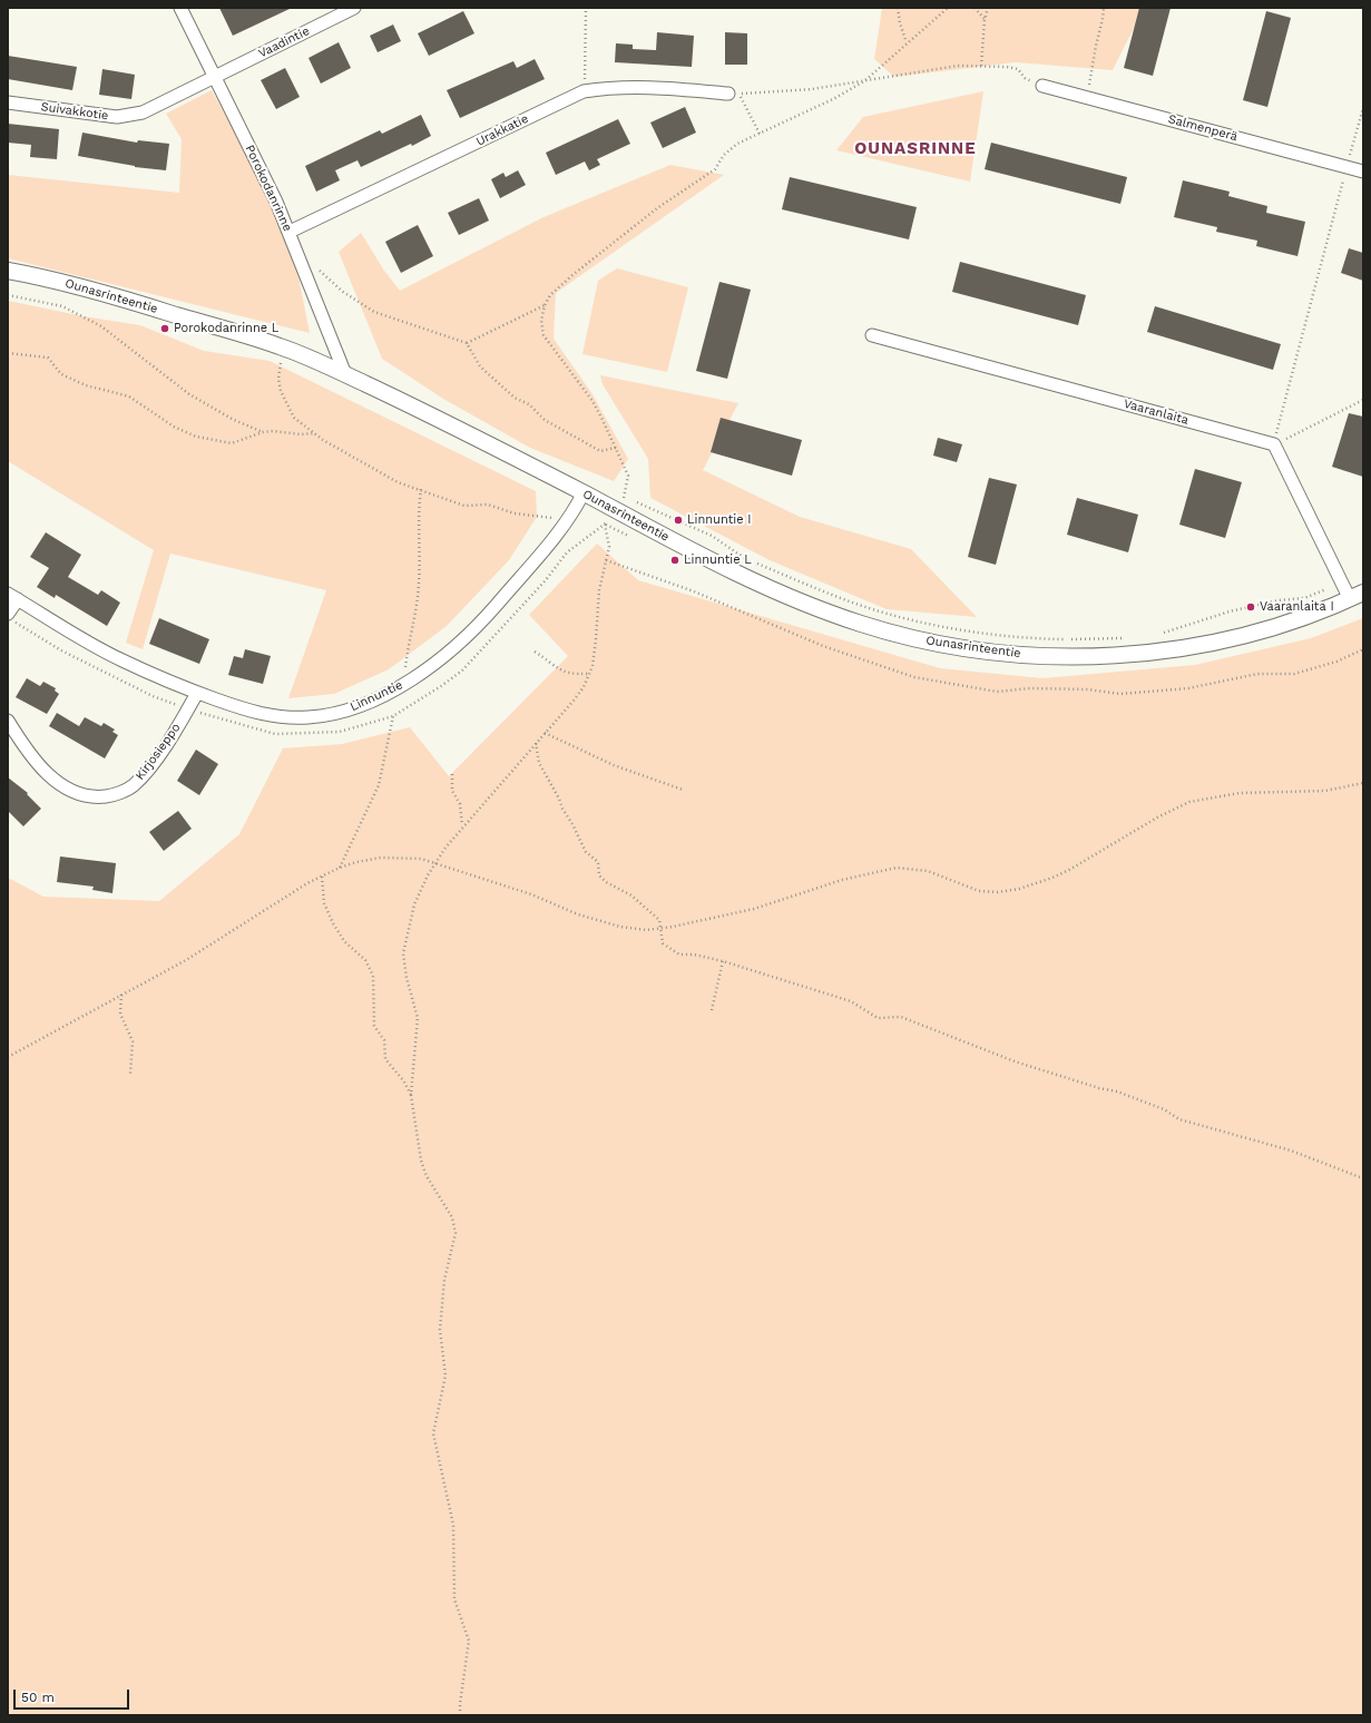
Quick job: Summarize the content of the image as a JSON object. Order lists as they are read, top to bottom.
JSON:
{
  "streets": {
    "street": [
      "Vaadintie",
      "Suivakkotie",
      "Salmenperä",
      "Urakkatie",
      "Porokodanrinne",
      "Ounasrinteentie",
      "Vaaranlaita",
      "Linnuntie",
      "Kirjosieppo"
    ]
  },
  "crossings": [
    ["Vaadintie", "Suivakkotie"],
    ["Vaadintie", "Porokodanrinne"],
    ["Suivakkotie", "Porokodanrinne"],
    ["Urakkatie", "Porokodanrinne"],
    ["Porokodanrinne", "Ounasrinteentie"],
    ["Ounasrinteentie", "Linnuntie"],
    ["Linnuntie", "Kirjosieppo"]
  ],
  "districts": ["OUNASRINNE"],
  "places": [
    "Porokodanrinne L",
    "Linnuntie I",
    "Linnuntie L",
    "Vaaranlaita I"
  ],
  "scale_bar": "50 m"
}
